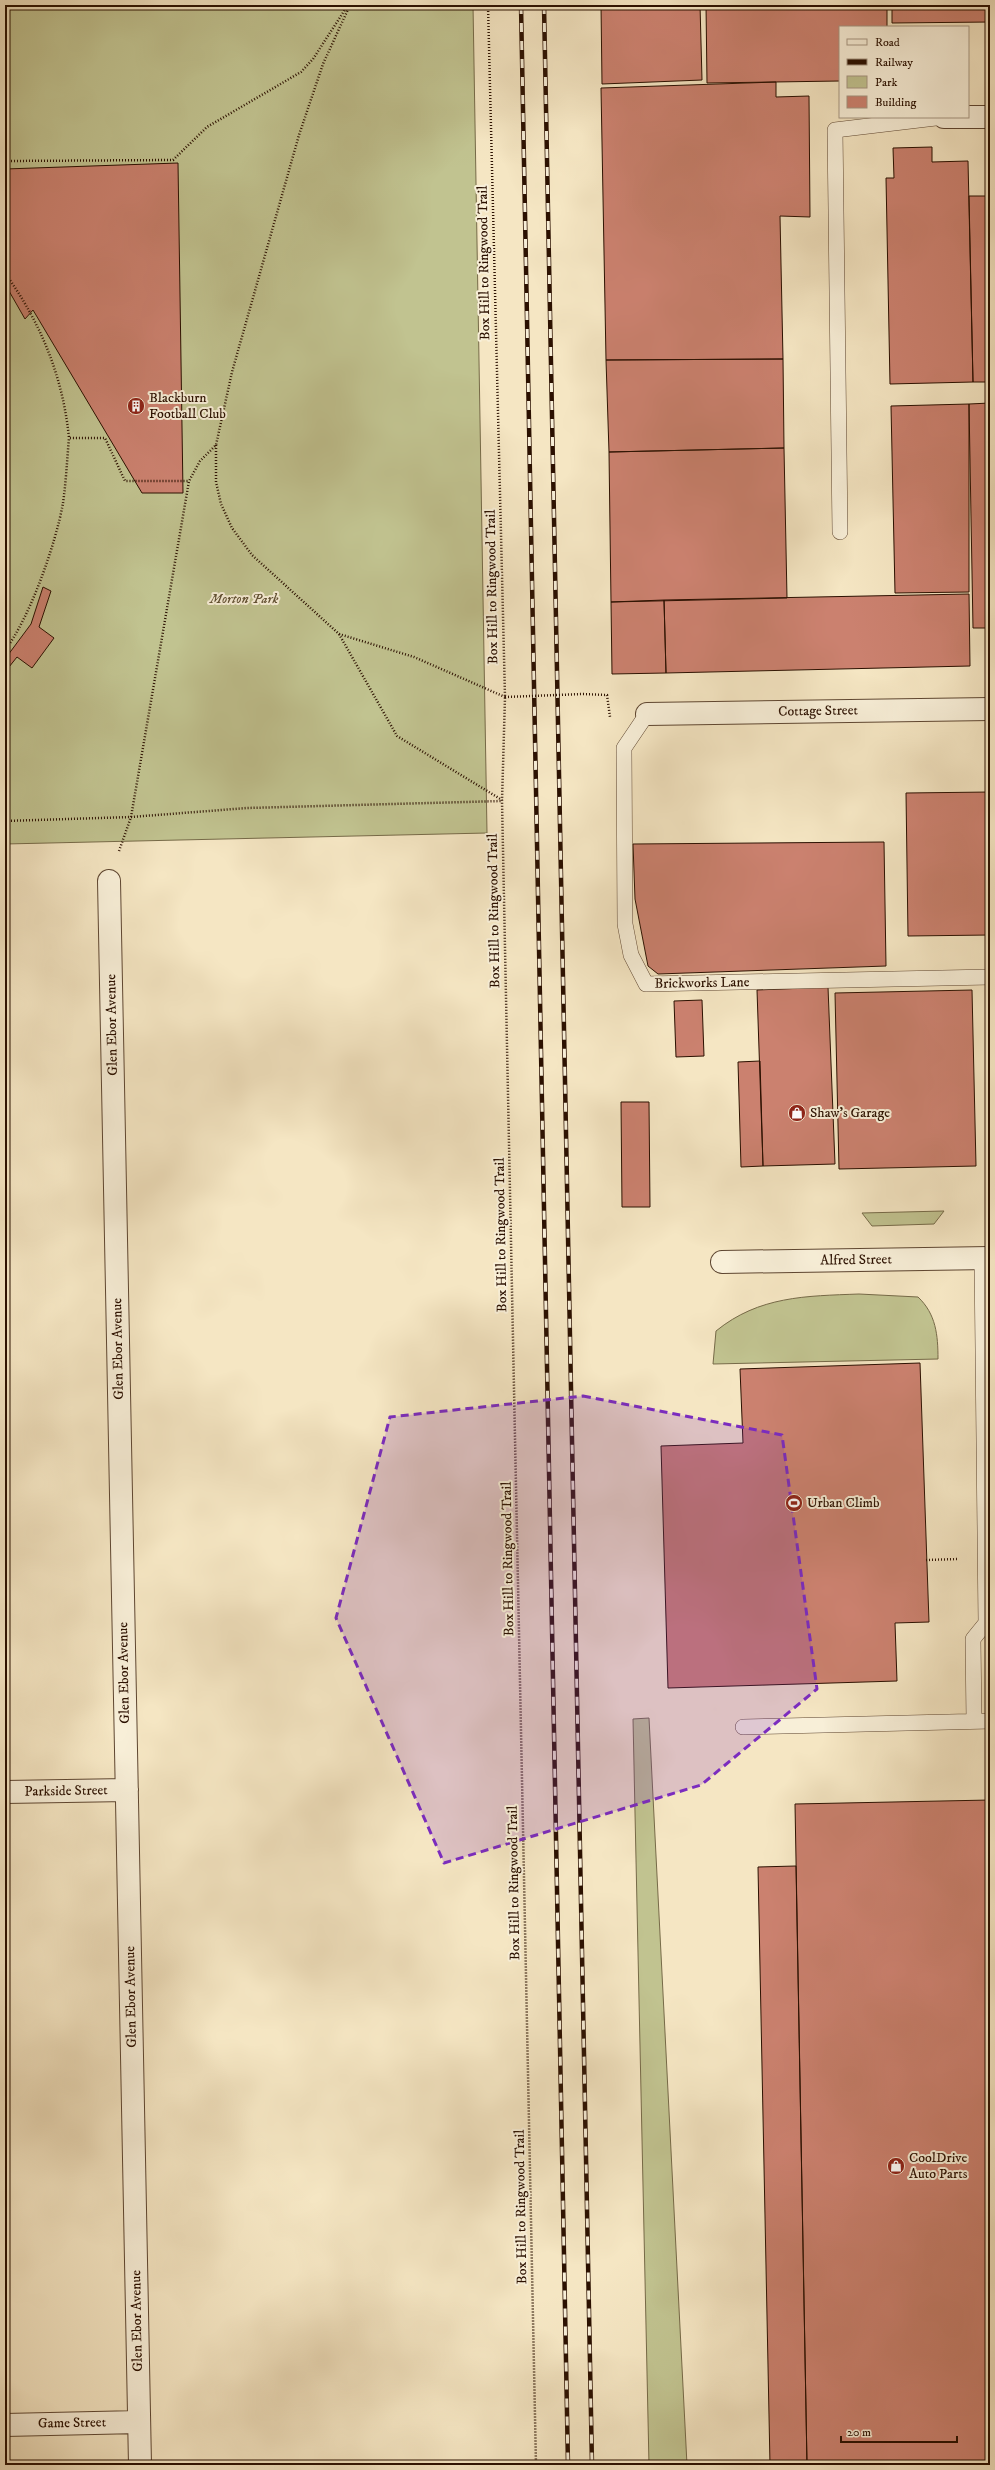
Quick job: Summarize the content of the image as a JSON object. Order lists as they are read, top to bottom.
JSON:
{
  "streets": {
    "street": [
      "Cottage Street",
      "Glen Ebor Avenue",
      "Alfred Street",
      "Parkside Street",
      "Game Street"
    ],
    "lane": ["Brickworks Lane"],
    "path": ["Box Hill to Ringwood Trail"]
  },
  "crossings": [
    ["Glen Ebor Avenue", "Parkside Street"],
    ["Glen Ebor Avenue", "Game Street"]
  ],
  "parks": ["Morton Park"],
  "places": {
    "building": ["Blackburn Football Club"],
    "shop": ["Shaw's Garage", "CoolDrive Auto Parts"],
    "sports": ["Urban Climb"]
  },
  "legend": [
    "Road",
    "Railway",
    "Park",
    "Building"
  ],
  "scale_bar": "20 m"
}
